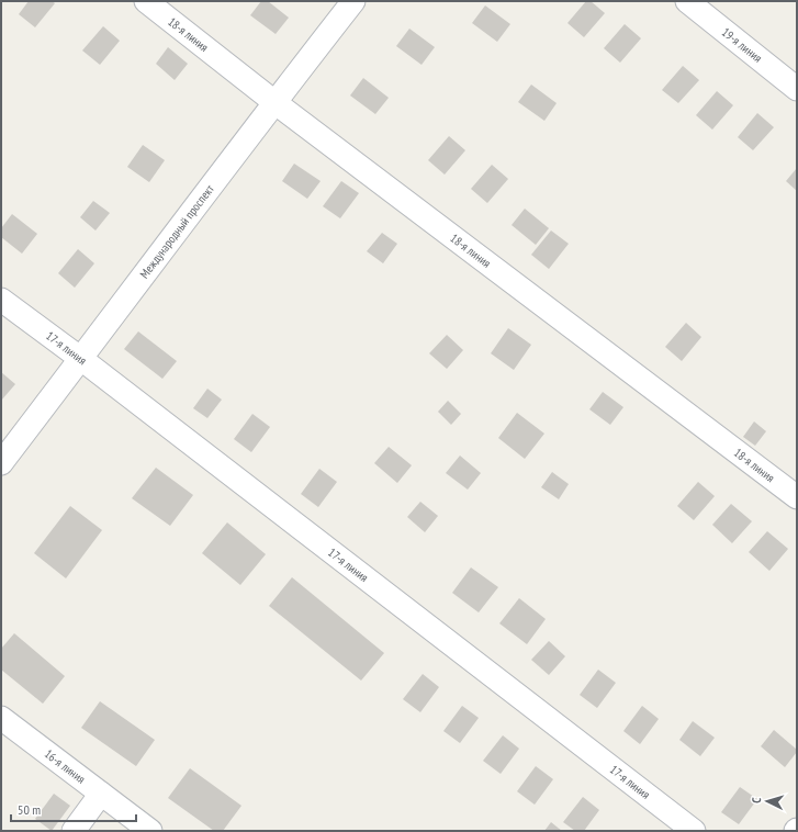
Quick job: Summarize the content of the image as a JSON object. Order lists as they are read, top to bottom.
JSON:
{
  "streets": {
    "street": [
      "18-я линия",
      "19-я линия",
      "Международный проспект",
      "17-я линия",
      "16-я линия"
    ]
  },
  "crossings": [
    ["18-я линия", "Международный проспект"],
    ["Международный проспект", "17-я линия"]
  ],
  "scale_bar": "50 m",
  "north": "left"
}
